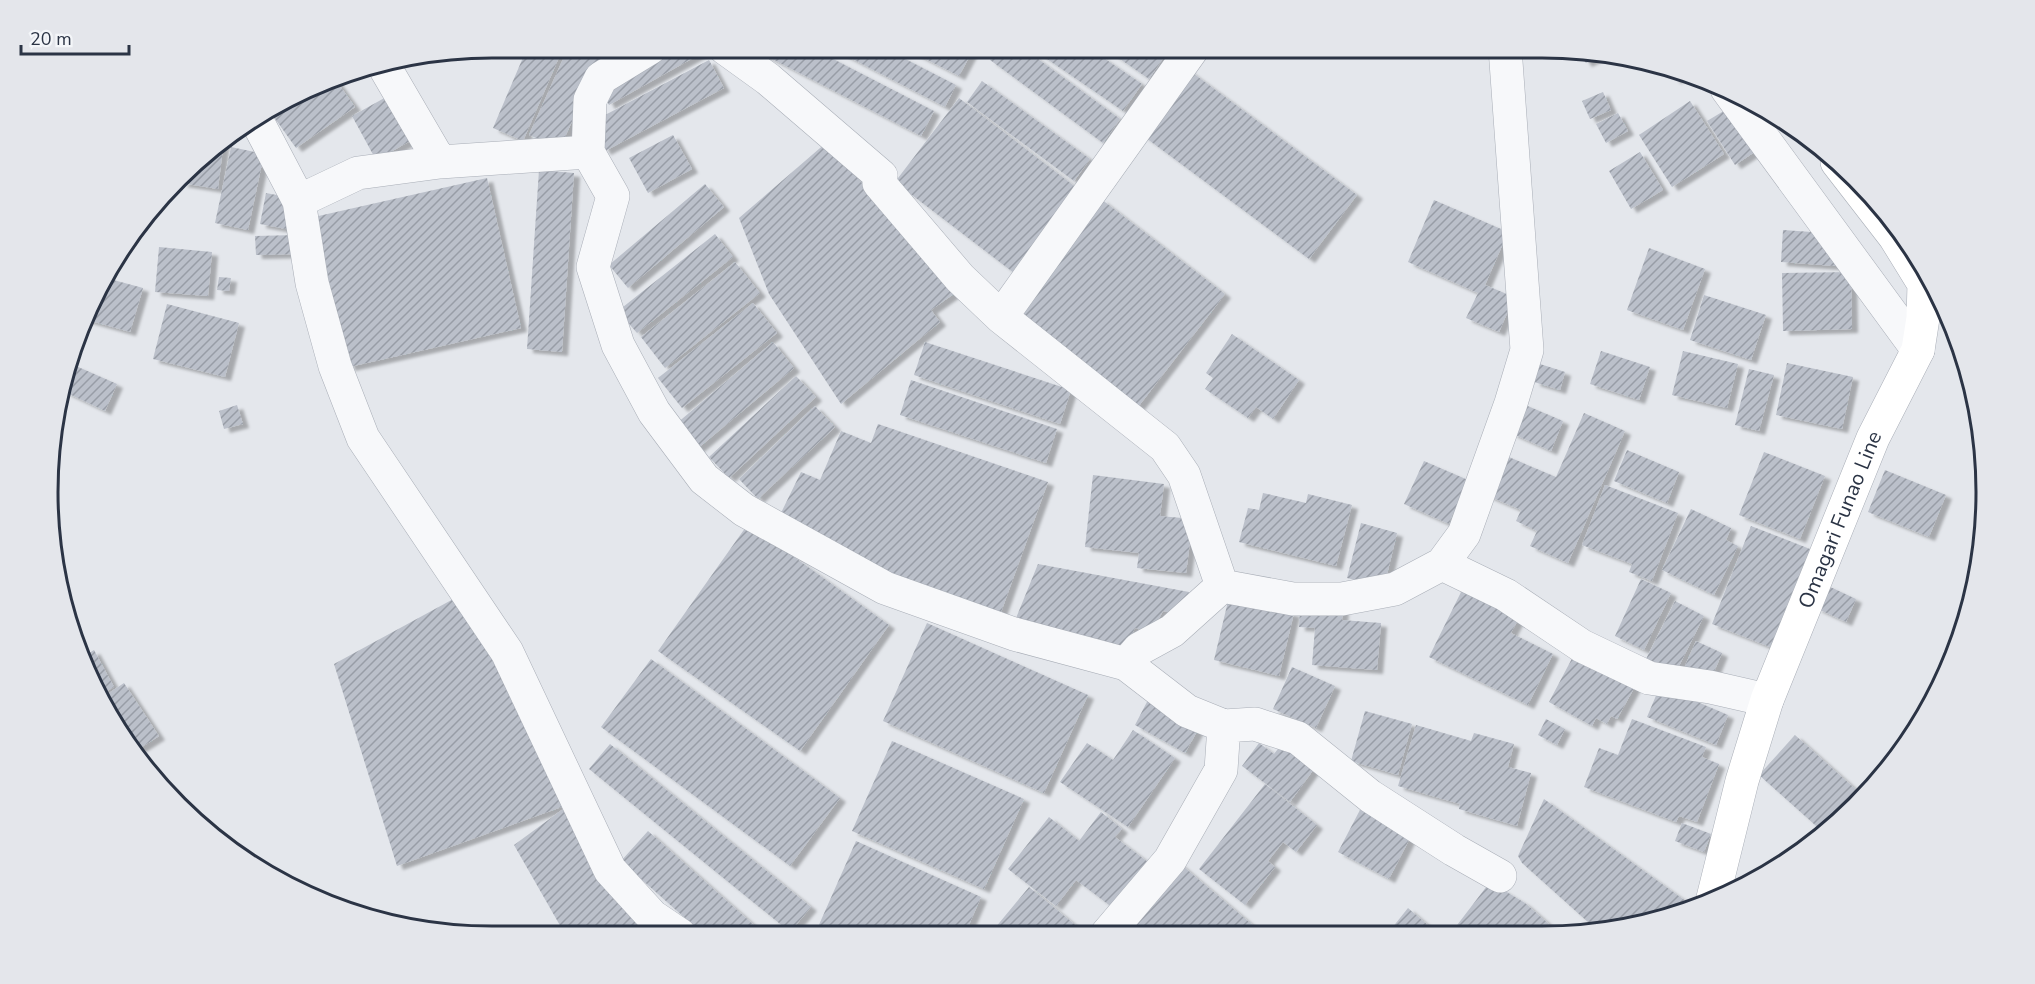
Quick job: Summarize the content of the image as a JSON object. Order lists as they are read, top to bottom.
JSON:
{
  "streets": {
    "main road": ["Omagari Funao Line"]
  },
  "scale_bar": "20 m"
}
